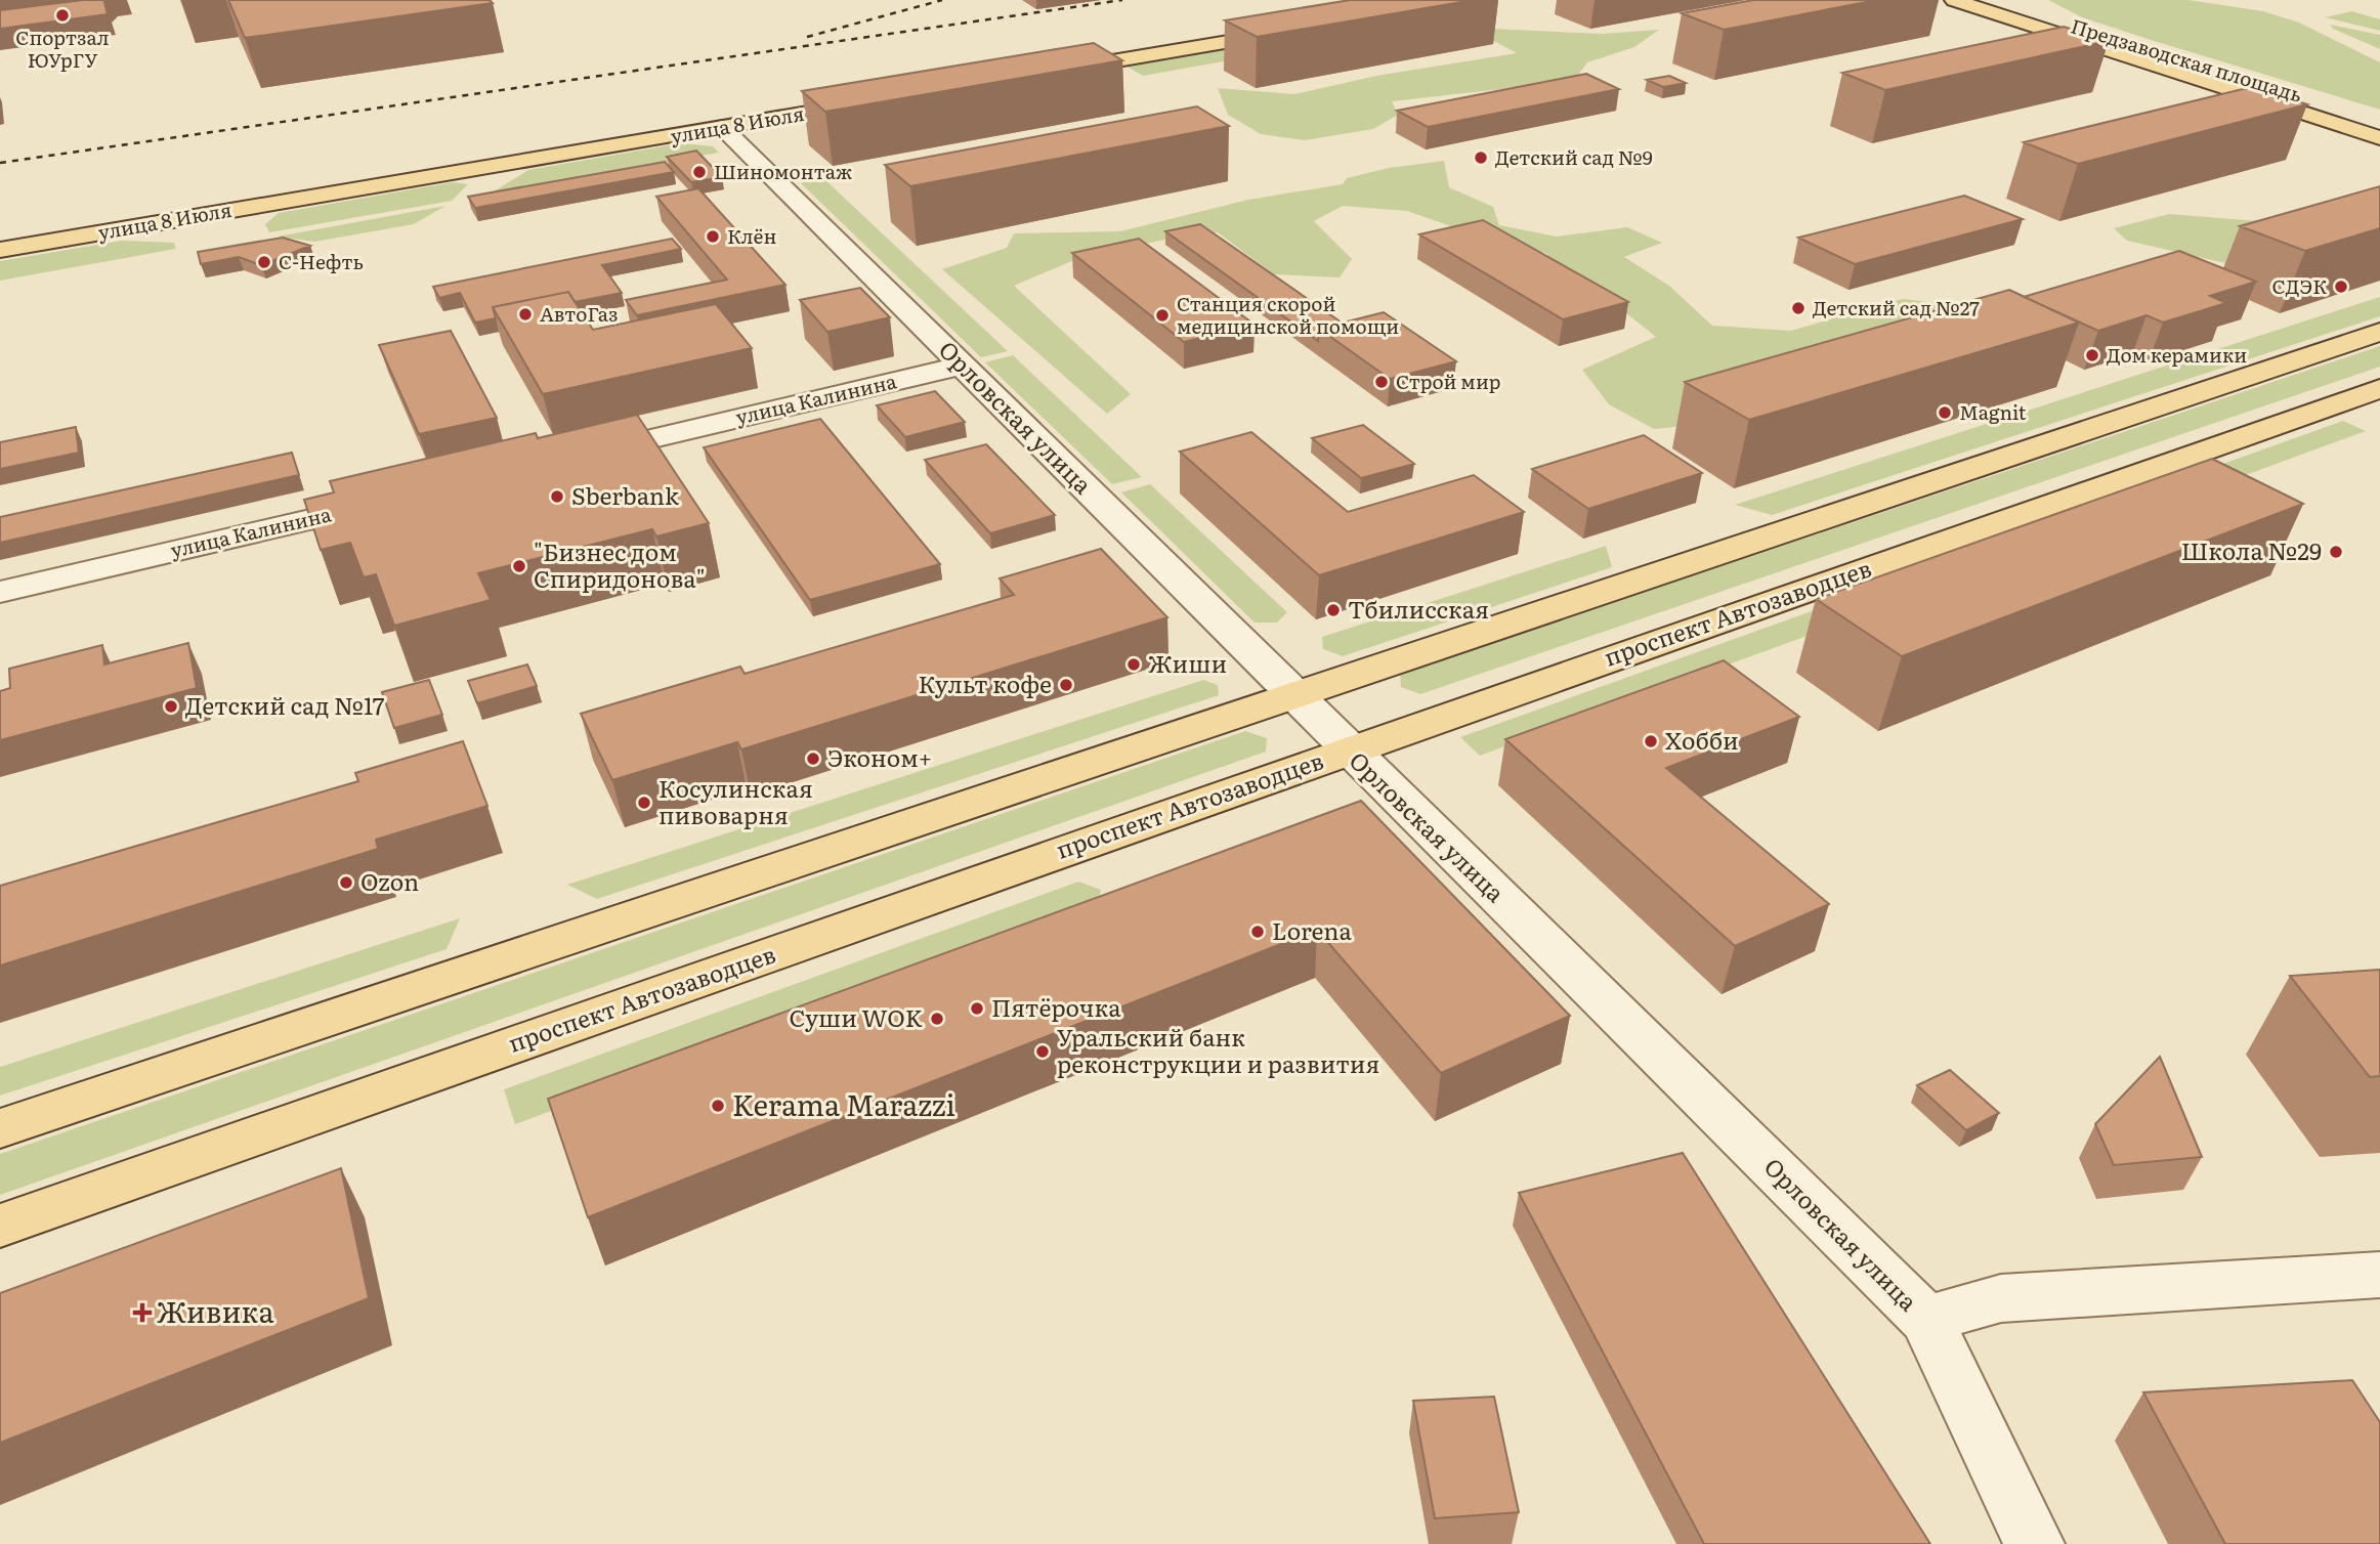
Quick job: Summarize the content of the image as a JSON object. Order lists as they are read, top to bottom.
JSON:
{
  "streets": {
    "main road": ["Предзаводская площадь", "улица 8 Июля", "проспект Автозаводцев"],
    "street": ["улица Калинина", "Орловская улица"]
  },
  "crossings": [
    ["улица 8 Июля", "Орловская улица"],
    ["улица Калинина", "Орловская улица"],
    ["Орловская улица", "проспект Автозаводцев"]
  ],
  "places": {
    "other": [
      "Спортзал ЮУрГУ",
      "Детский сад №9",
      "Шиномонтаж",
      "Клён",
      "С-Нефть",
      "СДЭК",
      "Детский сад №27",
      "АвтоГаз",
      "Станция скорой медицинской помощи",
      "Дом керамики",
      "Строй мир",
      "Magnit",
      "Sberbank",
      "Школа №29",
      "\"Бизнес дом Спиридонова\"",
      "Тбилисская",
      "Жиши",
      "Культ кофе",
      "Детский сад №17",
      "Хобби",
      "Эконом+",
      "Косулинская пивоварня",
      "Ozon",
      "Lorena",
      "Пятёрочка",
      "Суши WOK",
      "Уральский банк реконструкции и развития",
      "Kerama Marazzi"
    ],
    "health": ["Живика"]
  }
}
